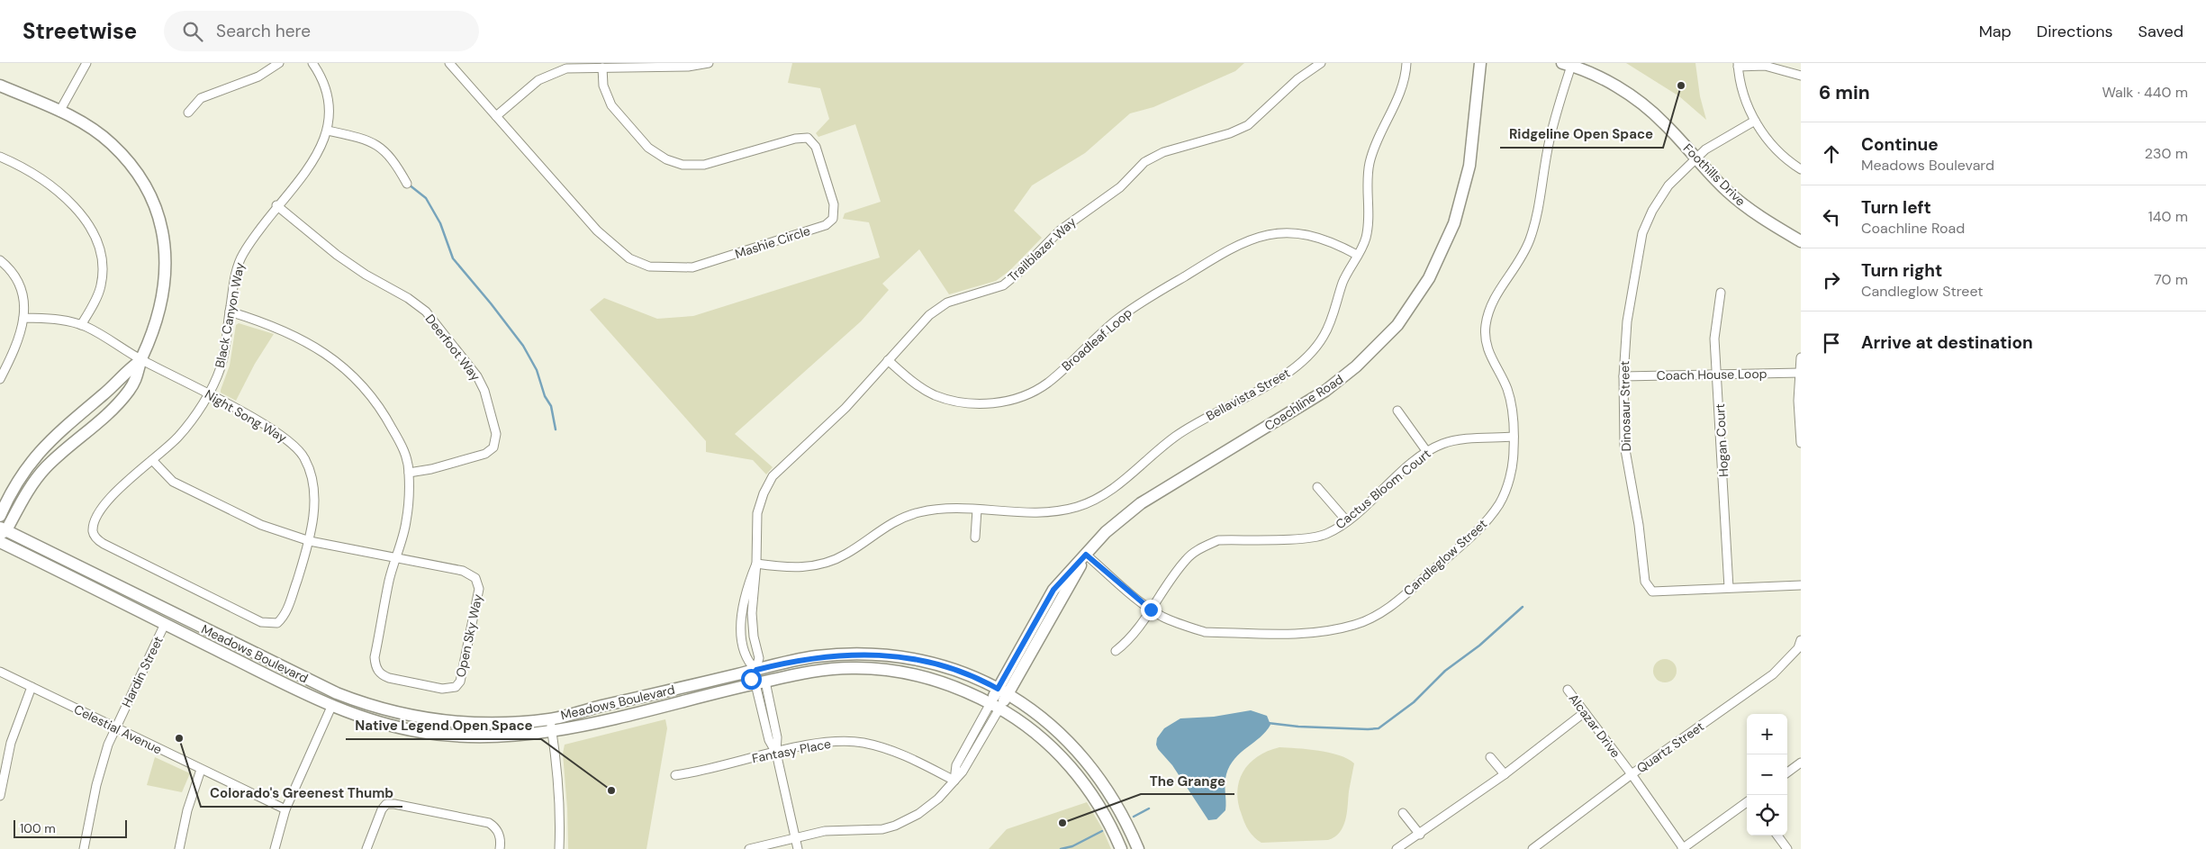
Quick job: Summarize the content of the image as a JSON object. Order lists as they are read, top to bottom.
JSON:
{
  "streets": {
    "main road": ["Foothills Drive", "Coachline Road", "Meadows Boulevard"],
    "street": [
      "Mashie Circle",
      "Trailblazer Way",
      "Black Canyon Way",
      "Broadleaf Loop",
      "Deerfoot Way",
      "Coach House Loop",
      "Bellavista Street",
      "Dinosaur Street",
      "Night Song Way",
      "Hogan Court",
      "Cactus Bloom Court",
      "Candleglow Street",
      "Open Sky Way",
      "Hardin Street",
      "Alcazar Drive",
      "Celestial Avenue",
      "Quartz Street",
      "Fantasy Place"
    ]
  },
  "crossings": [
    ["Foothills Drive", "Dinosaur Street"],
    ["Foothills Drive", "Candleglow Street"],
    ["Trailblazer Way", "Broadleaf Loop"],
    ["Trailblazer Way", "Bellavista Street"],
    ["Trailblazer Way", "Meadows Boulevard"],
    ["Black Canyon Way", "Deerfoot Way"],
    ["Black Canyon Way", "Night Song Way"],
    ["Black Canyon Way", "Open Sky Way"],
    ["Broadleaf Loop", "Bellavista Street"],
    ["Coach House Loop", "Dinosaur Street"],
    ["Coach House Loop", "Hogan Court"],
    ["Coachline Road", "Candleglow Street"],
    ["Coachline Road", "Meadows Boulevard"],
    ["Dinosaur Street", "Hogan Court"],
    ["Night Song Way", "Open Sky Way"],
    ["Cactus Bloom Court", "Candleglow Street"],
    ["Meadows Boulevard", "Hardin Street"],
    ["Hardin Street", "Celestial Avenue"],
    ["Alcazar Drive", "Quartz Street"]
  ],
  "places": [
    "Ridgeline Open Space",
    "Colorado's Greenest Thumb",
    "Native Legend Open Space",
    "The Grange"
  ],
  "scale_bar": "100 m",
  "page": {
    "header": "Streetwise",
    "search": "Search here",
    "nav": ["Map", "Directions", "Saved"],
    "heading": ["6 min", "Walk · 440 m"],
    "list": [
      ["Continue", "Meadows Boulevard", "230 m"],
      ["Turn left", "Coachline Road", "140 m"],
      ["Turn right", "Candleglow Street", "70 m"],
      "Arrive at destination"
    ],
    "map_buttons": ["+", "−"],
    "scale": "100 m"
  }
}
